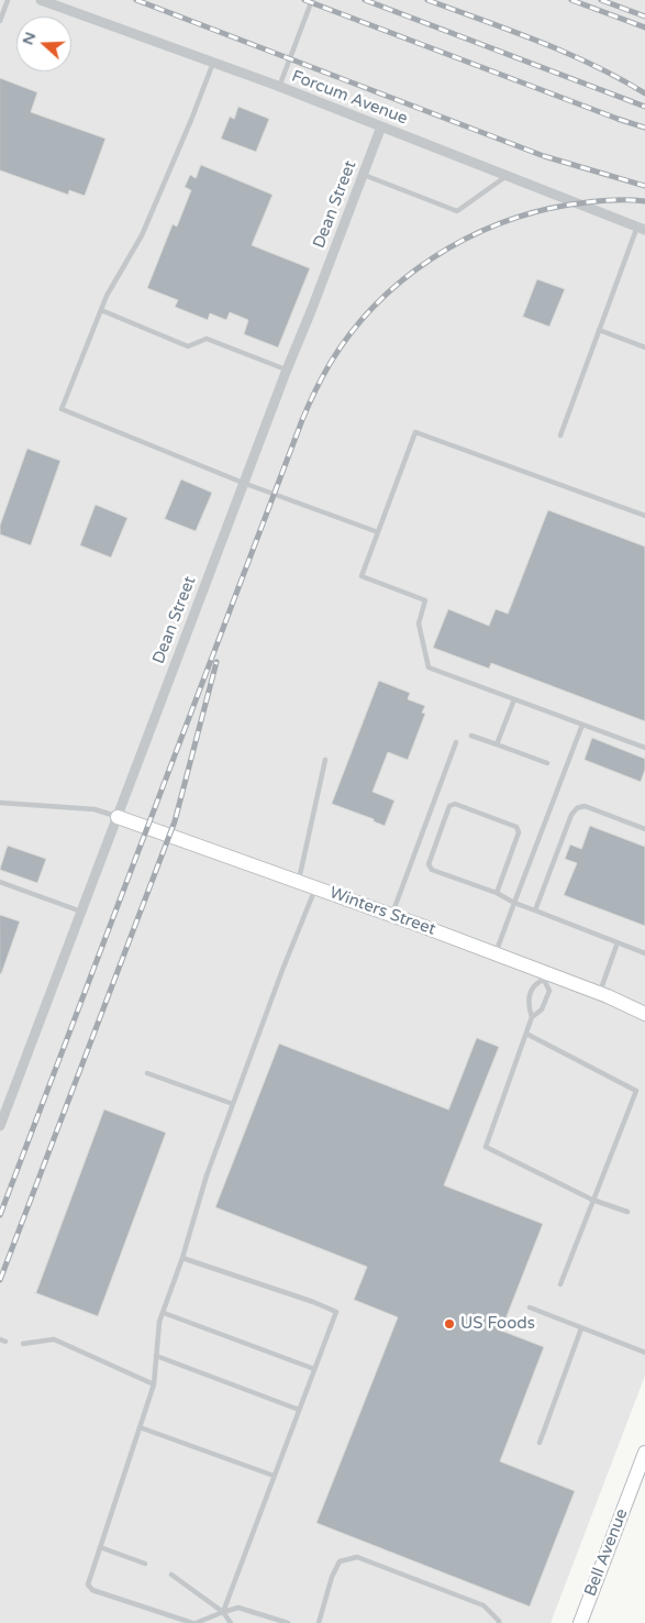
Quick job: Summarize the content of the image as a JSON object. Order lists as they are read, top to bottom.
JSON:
{
  "streets": {
    "street": [
      "Forcum Avenue",
      "Dean Street",
      "Winters Street",
      "Bell Avenue"
    ]
  },
  "crossings": [
    ["Forcum Avenue", "Dean Street"],
    ["Dean Street", "Winters Street"]
  ],
  "places": ["US Foods"],
  "north": "left"
}
